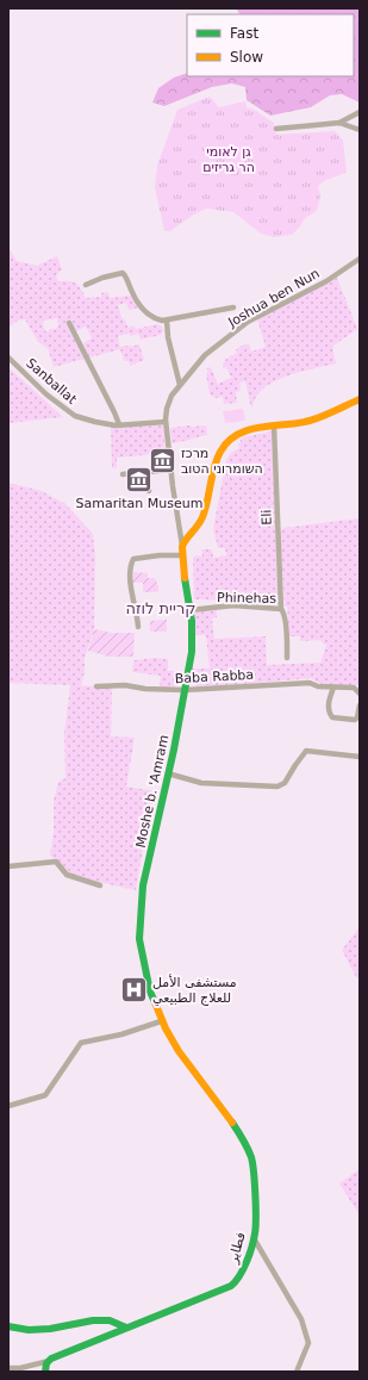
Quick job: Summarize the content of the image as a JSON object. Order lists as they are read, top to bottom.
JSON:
{
  "streets": {
    "street": [
      "Joshua ben Nun",
      "Sanballat",
      "Eli",
      "Phinehas",
      "Baba Rabba",
      "Moshe b. 'Amram",
      "فطاير"
    ]
  },
  "crossings": [
    ["Joshua ben Nun", "Sanballat"],
    ["Joshua ben Nun", "Moshe b. 'Amram"],
    ["Eli", "Phinehas"],
    ["Phinehas", "Moshe b. 'Amram"],
    ["Baba Rabba", "Moshe b. 'Amram"],
    ["Moshe b. 'Amram", "فطاير"]
  ],
  "districts": ["קריית לוזה"],
  "parks": ["גן לאומי הר גריזים"],
  "places": {
    "museum": ["מרכז השומרוני הטוב", "Samaritan Museum"],
    "hospital": ["مستشفى الأمل للعلاج الطبيعي"]
  },
  "legend": ["Fast", "Slow"]
}
